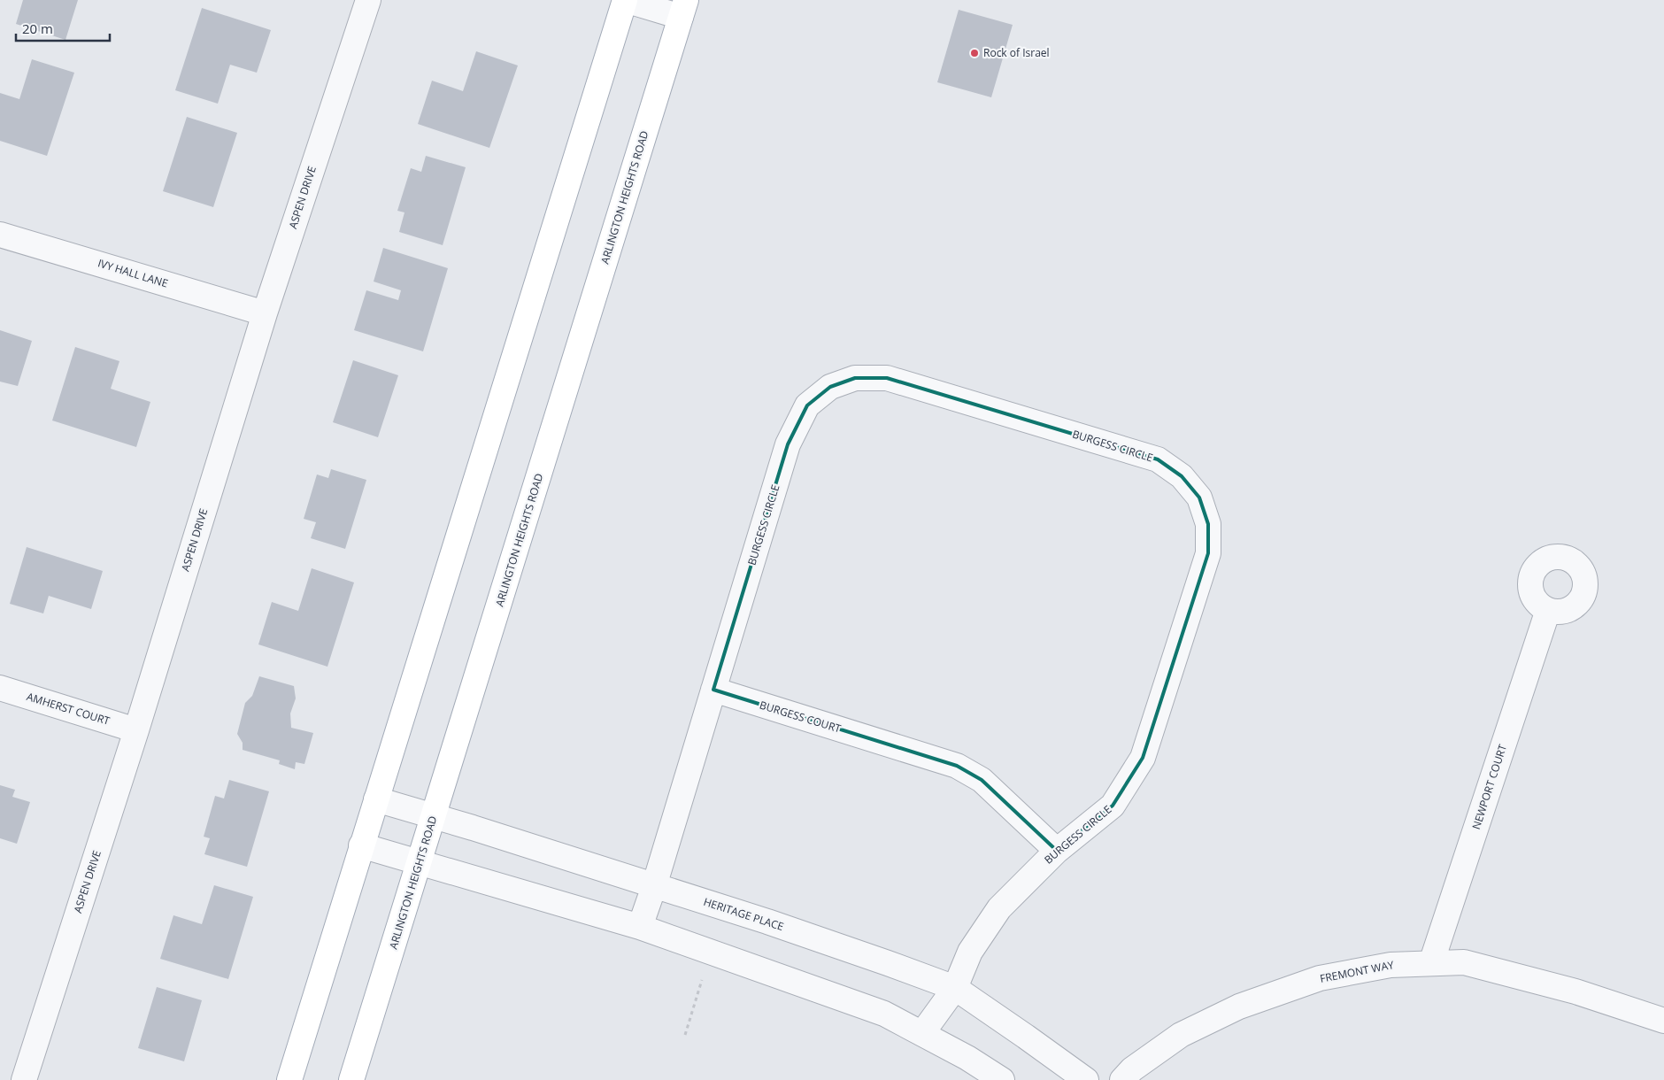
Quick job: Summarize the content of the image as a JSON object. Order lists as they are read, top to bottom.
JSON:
{
  "streets": {
    "main road": ["ARLINGTON HEIGHTS ROAD"],
    "street": [
      "ASPEN DRIVE",
      "IVY HALL LANE",
      "BURGESS CIRCLE",
      "AMHERST COURT",
      "BURGESS COURT",
      "NEWPORT COURT",
      "HERITAGE PLACE",
      "FREMONT WAY"
    ]
  },
  "crossings": [
    ["ASPEN DRIVE", "IVY HALL LANE"],
    ["ASPEN DRIVE", "AMHERST COURT"],
    ["ARLINGTON HEIGHTS ROAD", "HERITAGE PLACE"],
    ["BURGESS CIRCLE", "BURGESS COURT"],
    ["BURGESS CIRCLE", "HERITAGE PLACE"],
    ["NEWPORT COURT", "FREMONT WAY"]
  ],
  "places": ["Rock of Israel"],
  "scale_bar": "20 m"
}
